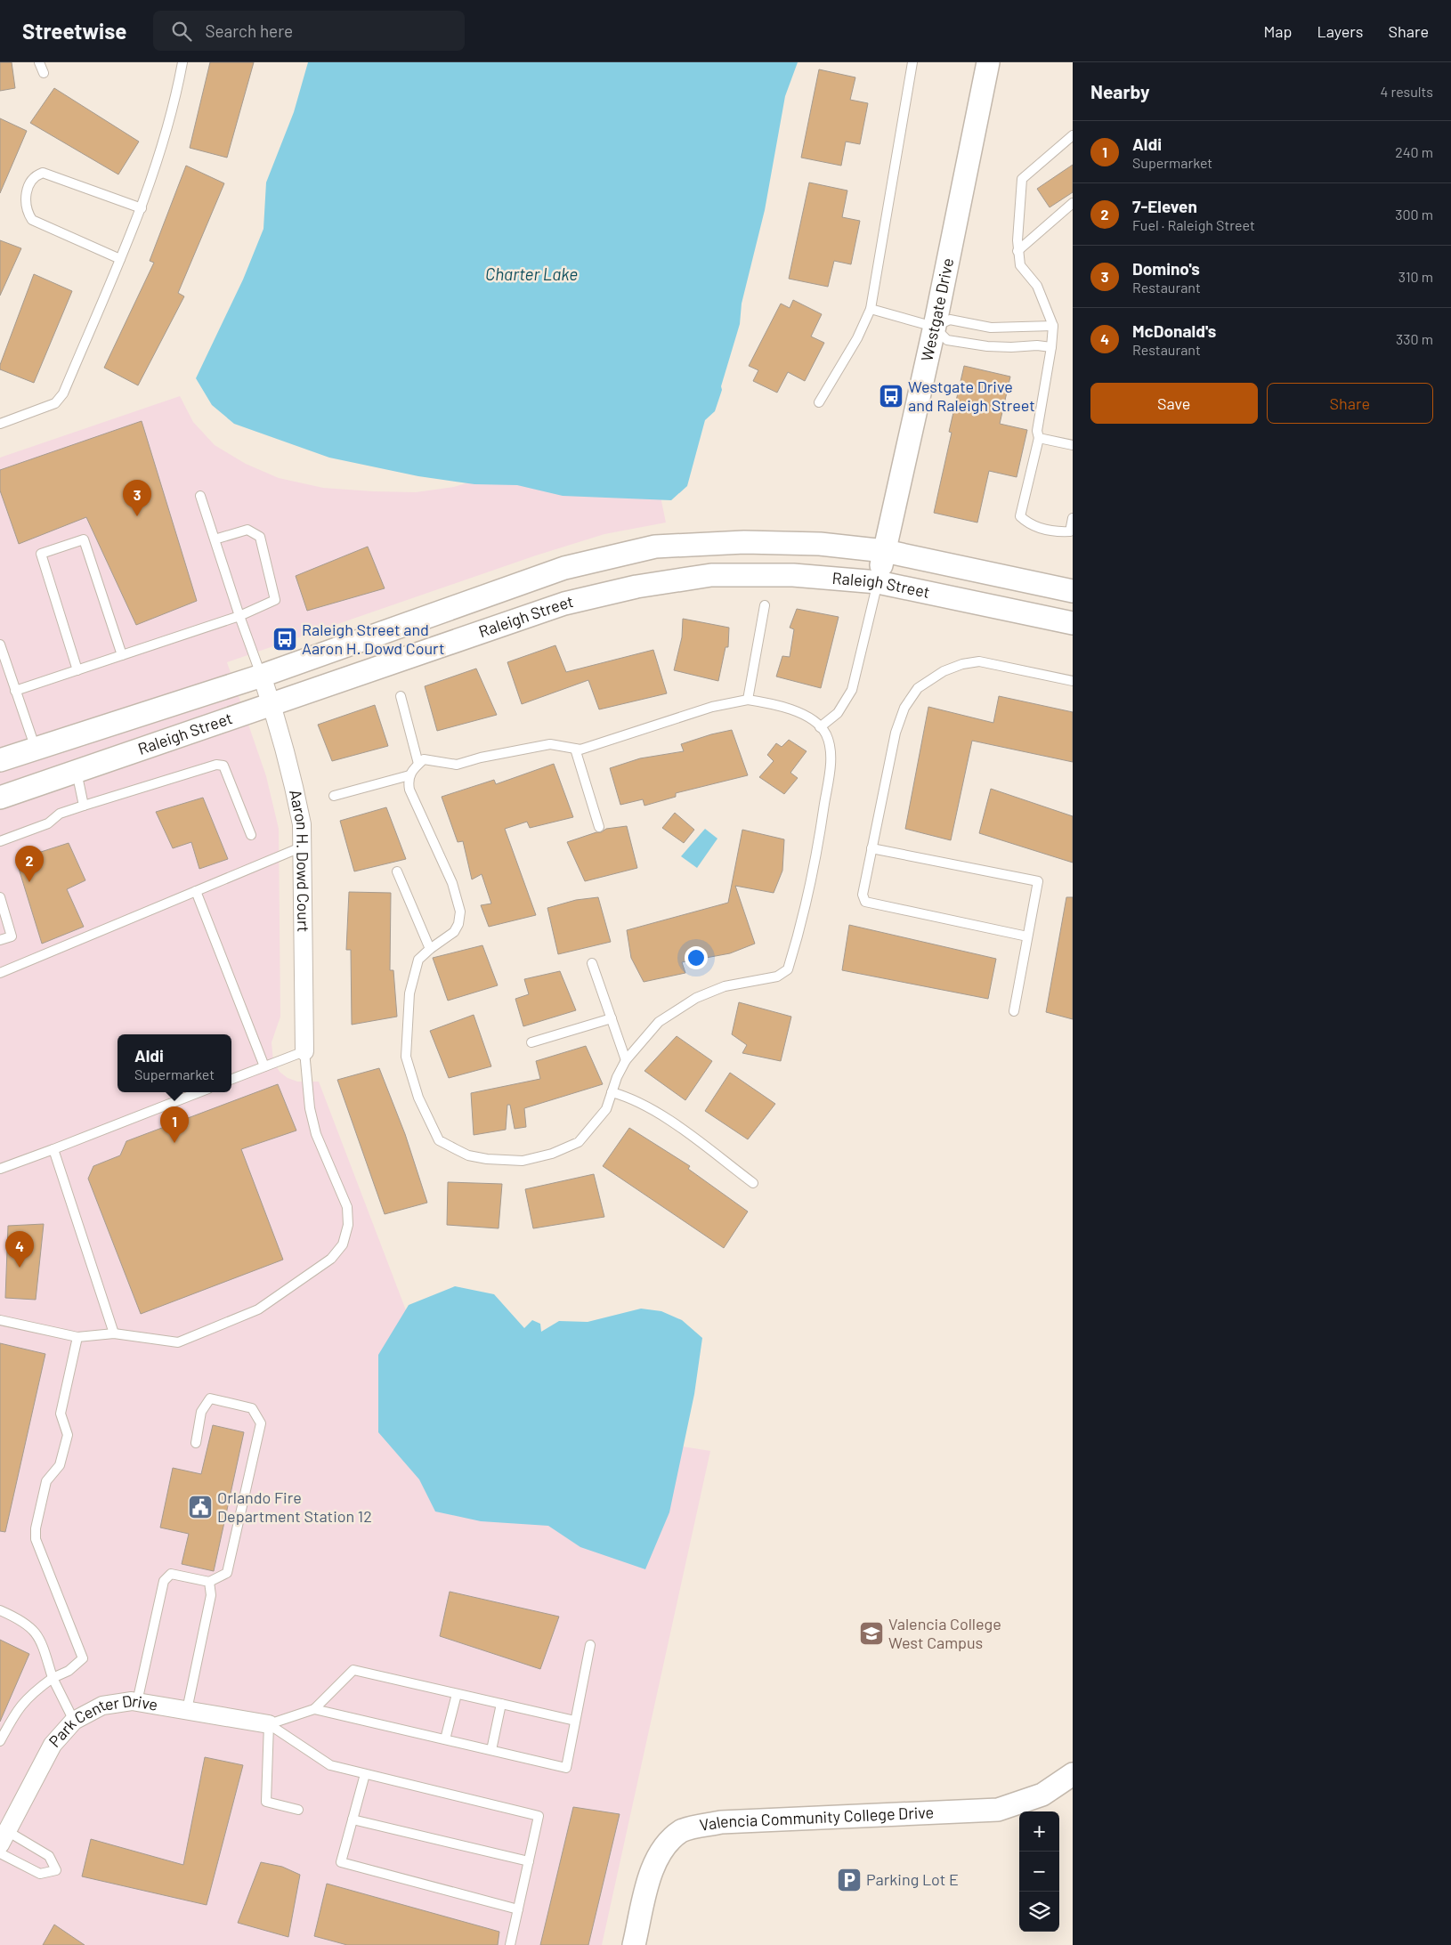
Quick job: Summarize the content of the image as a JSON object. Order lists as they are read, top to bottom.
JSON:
{
  "streets": {
    "street": [
      "Westgate Drive",
      "Raleigh Street",
      "Aaron H. Dowd Court",
      "Park Center Drive",
      "Valencia Community College Drive"
    ]
  },
  "crossings": [
    ["Westgate Drive", "Raleigh Street"],
    ["Raleigh Street", "Aaron H. Dowd Court"]
  ],
  "water": ["Charter Lake"],
  "places": {
    "bus stop": ["Westgate Drive and Raleigh Street", "Raleigh Street and Aaron H. Dowd Court"],
    "public building": ["Orlando Fire Department Station 12"],
    "school or university": ["Valencia College West Campus"],
    "parking": ["Parking Lot E"]
  },
  "page": {
    "header": "Streetwise",
    "search": "Search here",
    "nav": ["Map", "Layers", "Share"],
    "heading": ["Nearby", "4 results"],
    "list": [
      {
        "mark": "1",
        "name": "Aldi",
        "note": "Supermarket",
        "value": "240 m"
      },
      {
        "mark": "2",
        "name": "7-Eleven",
        "note": "Fuel · Raleigh Street",
        "value": "300 m"
      },
      {
        "mark": "3",
        "name": "Domino's",
        "note": "Restaurant",
        "value": "310 m"
      },
      {
        "mark": "4",
        "name": "McDonald's",
        "note": "Restaurant",
        "value": "330 m"
      }
    ],
    "buttons": ["Save", "Share"],
    "pins": [
      "3",
      "2",
      "1",
      "4"
    ],
    "popup": ["Aldi", "Supermarket"],
    "map_buttons": ["+", "−"]
  }
}
